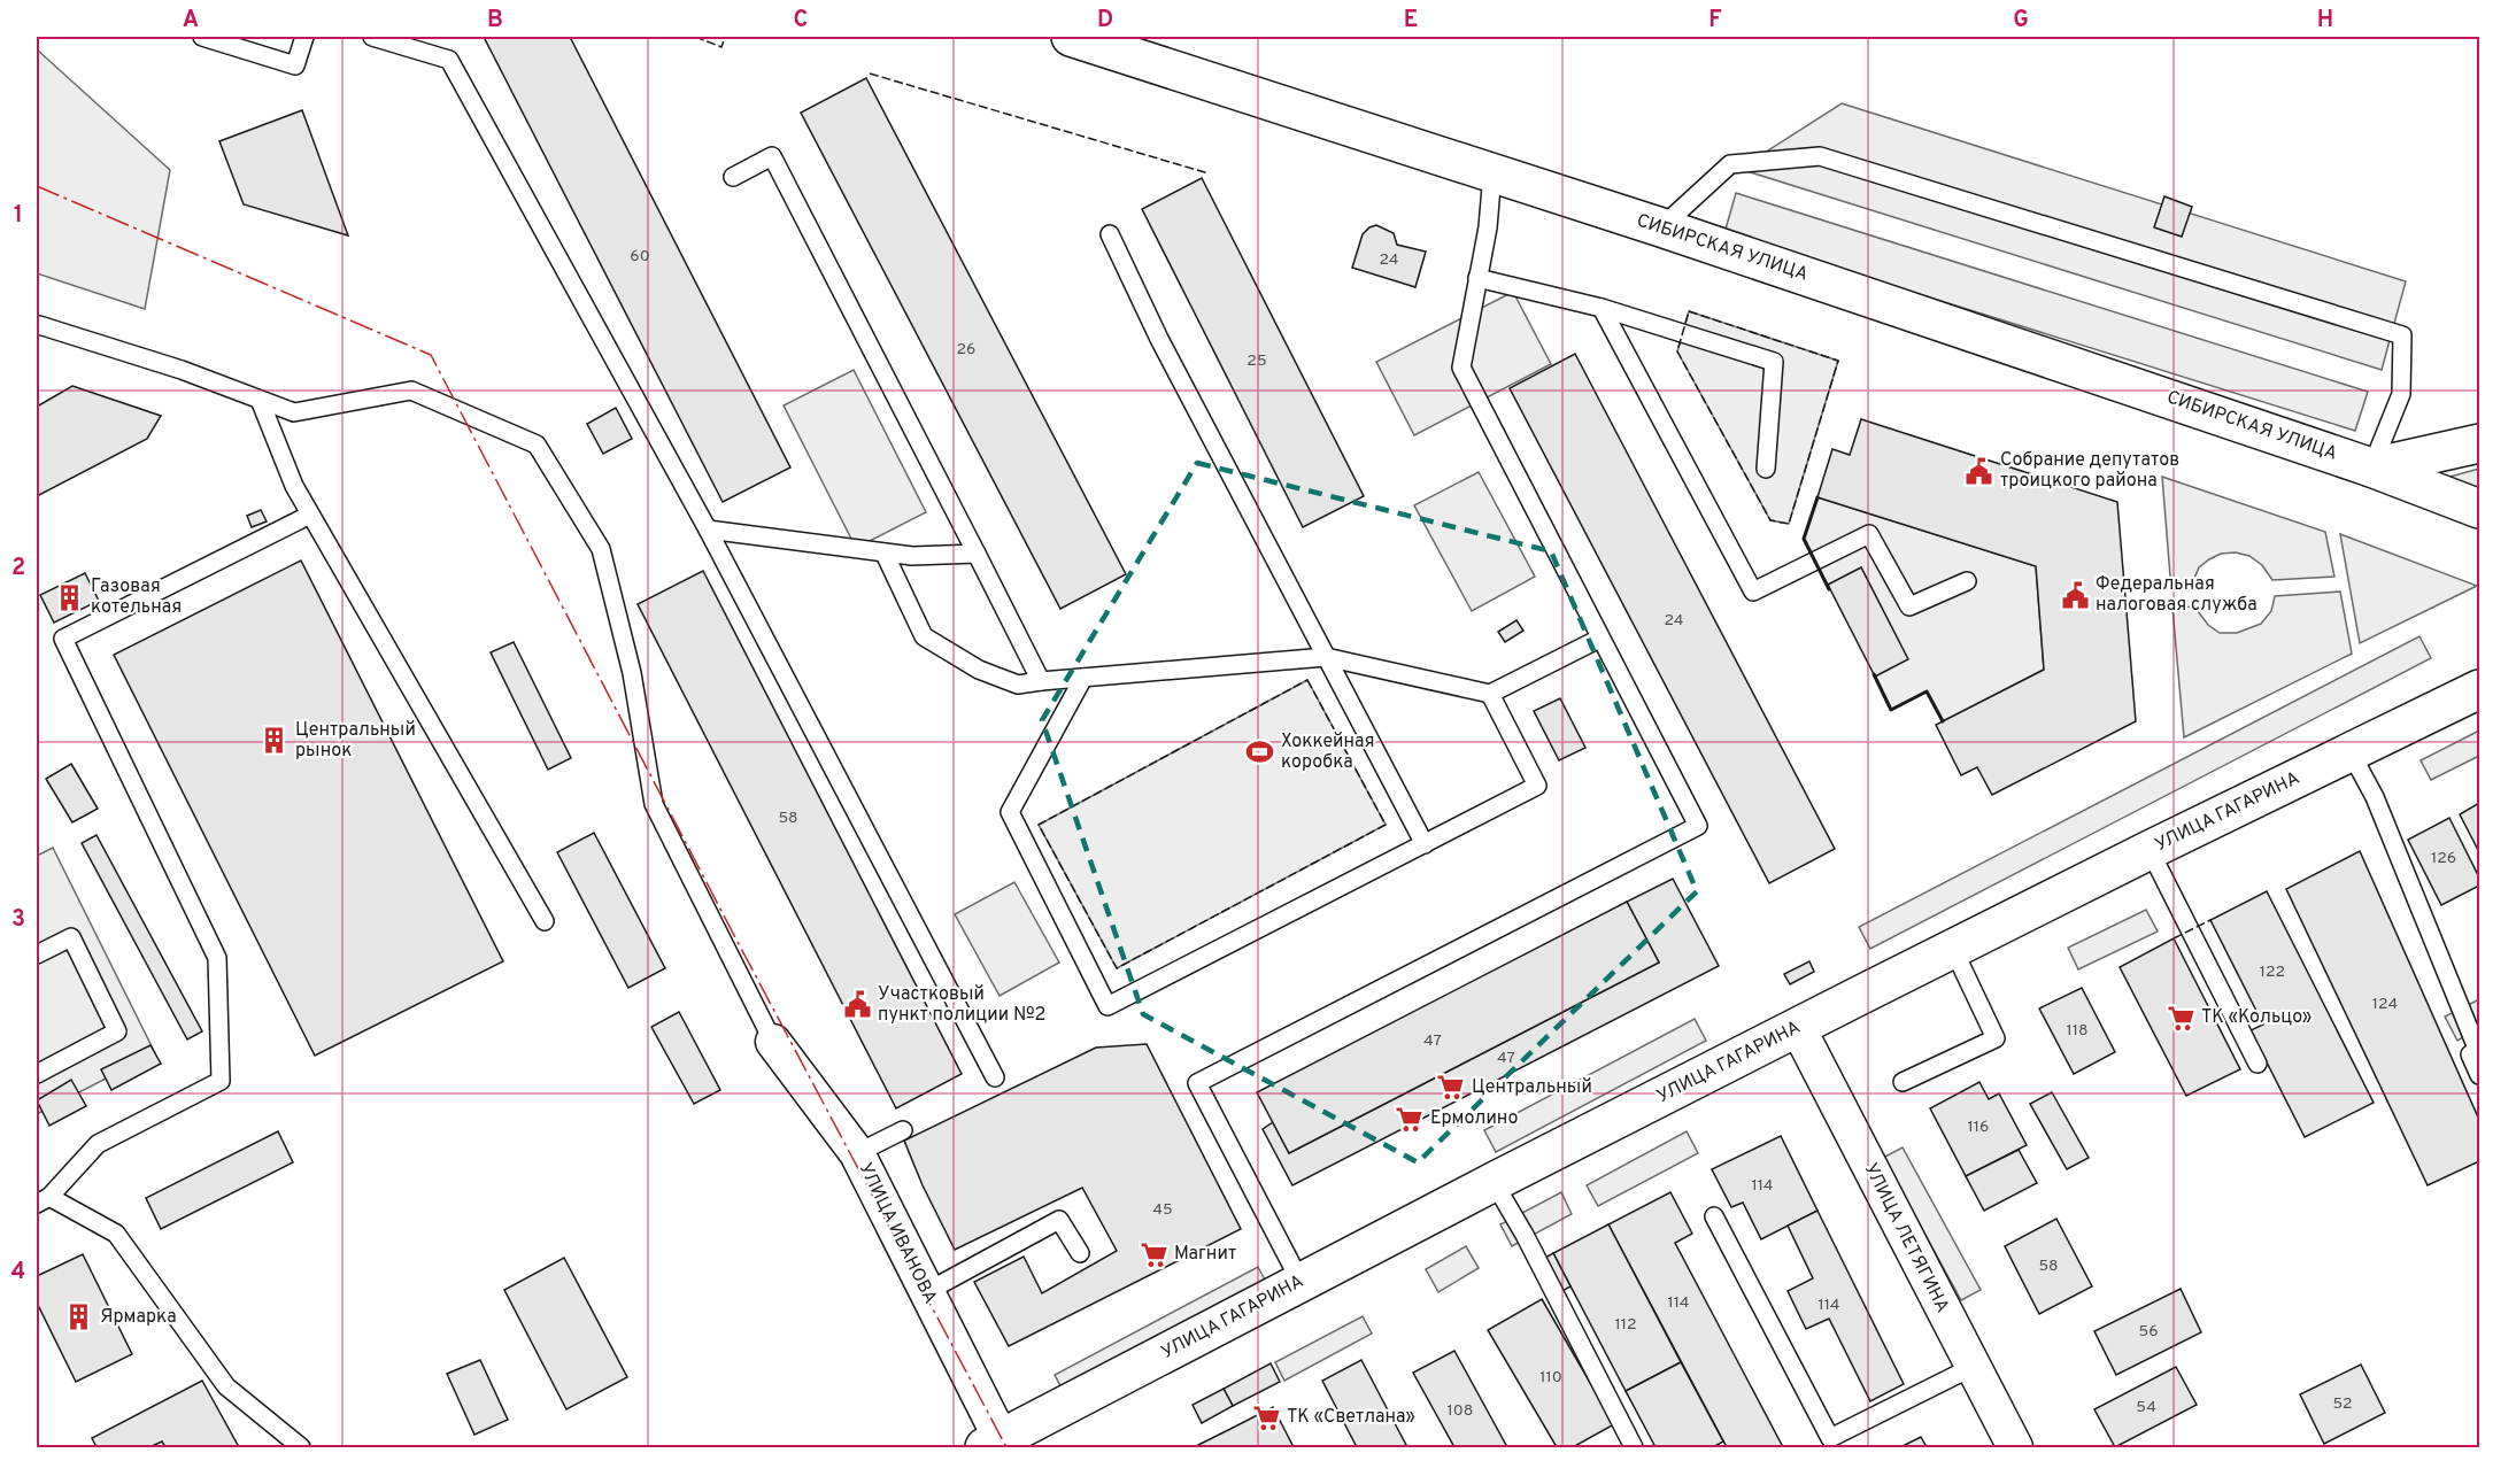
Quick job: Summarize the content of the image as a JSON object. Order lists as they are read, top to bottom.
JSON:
{
  "streets": {
    "street": [
      "СИБИРСКАЯ УЛИЦА",
      "УЛИЦА ГАГАРИНА",
      "УЛИЦА ИВАНОВА",
      "УЛИЦА ЛЕТЯГИНА"
    ]
  },
  "crossings": [
    ["УЛИЦА ГАГАРИНА", "УЛИЦА ИВАНОВА"],
    ["УЛИЦА ГАГАРИНА", "УЛИЦА ЛЕТЯГИНА"]
  ],
  "places": {
    "public building": ["Собрание депутатов троицкого района", "Федеральная налоговая служба", "Участковый пункт полиции №2"],
    "building": ["Газовая котельная", "Центральный рынок", "Ярмарка"],
    "sports": ["Хоккейная коробка"],
    "supermarket": [
      "ТК «Кольцо»",
      "Центральный",
      "Ермолино",
      "Магнит",
      "ТК «Светлана»"
    ]
  },
  "house_numbers": [
    "60",
    "24",
    "26",
    "25",
    "24",
    "58",
    "126",
    "122",
    "124",
    "118",
    "47",
    "47",
    "116",
    "114",
    "45",
    "58",
    "114",
    "114",
    "112",
    "56",
    "110",
    "52",
    "54",
    "108"
  ],
  "grid": {
    "columns": [
      "A",
      "B",
      "C",
      "D",
      "E",
      "F",
      "G",
      "H"
    ],
    "rows": [
      "1",
      "2",
      "3",
      "4"
    ]
  }
}
